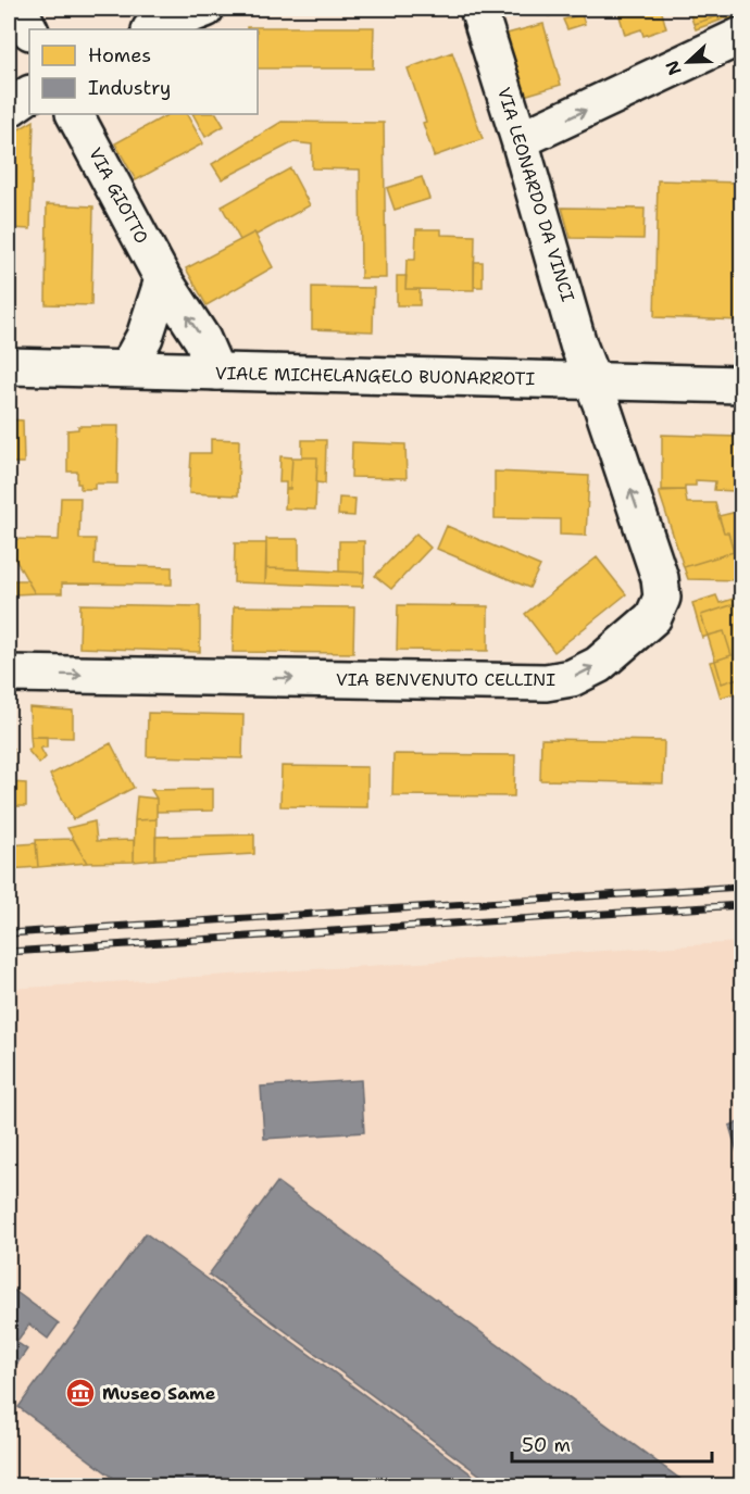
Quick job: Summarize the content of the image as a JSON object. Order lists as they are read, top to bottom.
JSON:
{
  "streets": {
    "street": [
      "VIA LEONARDO DA VINCI",
      "VIA GIOTTO",
      "VIALE MICHELANGELO BUONARROTI",
      "VIA BENVENUTO CELLINI"
    ]
  },
  "crossings": [
    ["VIA LEONARDO DA VINCI", "VIALE MICHELANGELO BUONARROTI"],
    ["VIA LEONARDO DA VINCI", "VIA BENVENUTO CELLINI"],
    ["VIA GIOTTO", "VIALE MICHELANGELO BUONARROTI"],
    ["VIALE MICHELANGELO BUONARROTI", "VIA BENVENUTO CELLINI"]
  ],
  "one_way": ["VIA GIOTTO"],
  "places": {
    "museum": ["Museo Same"]
  },
  "legend": ["Homes", "Industry"],
  "scale_bar": "50 m",
  "north": "left"
}
